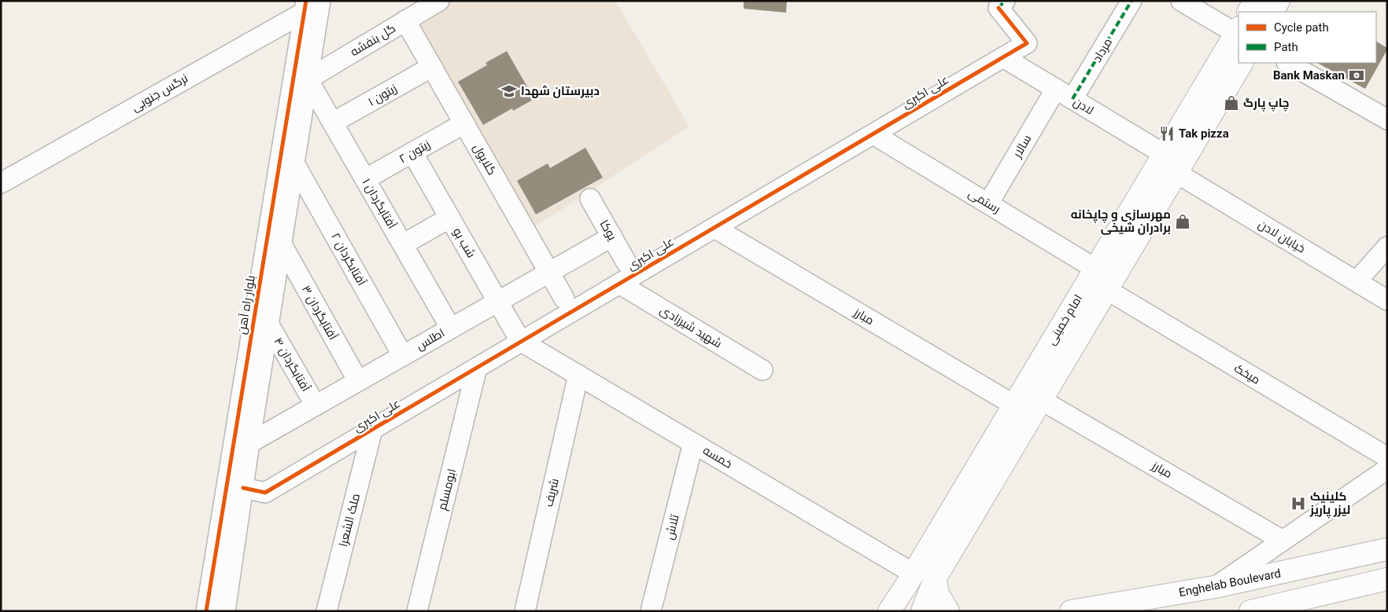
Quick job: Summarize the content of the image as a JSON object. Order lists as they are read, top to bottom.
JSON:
{
  "streets": {
    "main road": ["امام خمینی", "Enghelab Boulevard"],
    "street": [
      "گل بنفشه",
      "مرداد",
      "علی اکبری",
      "نرگس جنوبی",
      "زیتون ۱",
      "لادن",
      "سالار",
      "زیتون ۲",
      "گلایول",
      "رستمی",
      "آفتابگردان ۱",
      "یوکا",
      "خیابان لادن",
      "شب بو",
      "آفتابگردان ۲",
      "بلوار راه آهن",
      "آفتابگردان ۳",
      "مبارز",
      "شهید شیرزادی",
      "اطلس",
      "آفتابگردان ۴",
      "میخک",
      "خمسه",
      "ابومسلم",
      "شریف",
      "ملک الشعرا",
      "تلاش"
    ]
  },
  "crossings": [
    ["گل بنفشه", "گلایول"],
    ["گل بنفشه", "آفتابگردان ۱"],
    ["مرداد", "لادن"],
    ["علی اکبری", "لادن"],
    ["علی اکبری", "رستمی"],
    ["علی اکبری", "شب بو"],
    ["علی اکبری", "مبارز"],
    ["علی اکبری", "شهید شیرزادی"],
    ["علی اکبری", "خمسه"],
    ["علی اکبری", "ابومسلم"],
    ["علی اکبری", "ملک الشعرا"],
    ["نرگس جنوبی", "بلوار راه آهن"],
    ["زیتون ۱", "گلایول"],
    ["زیتون ۱", "آفتابگردان ۱"],
    ["لادن", "سالار"],
    ["لادن", "امام خمینی"],
    ["سالار", "رستمی"],
    ["زیتون ۲", "گلایول"],
    ["زیتون ۲", "آفتابگردان ۱"],
    ["زیتون ۲", "شب بو"],
    ["گلایول", "اطلس"],
    ["رستمی", "امام خمینی"],
    ["آفتابگردان ۱", "اطلس"],
    ["یوکا", "اطلس"],
    ["خیابان لادن", "امام خمینی"],
    ["شب بو", "اطلس"],
    ["شب بو", "خمسه"],
    ["آفتابگردان ۲", "اطلس"],
    ["آفتابگردان ۳", "اطلس"],
    ["مبارز", "امام خمینی"],
    ["امام خمینی", "میخک"],
    ["امام خمینی", "خمسه"],
    ["اطلس", "آفتابگردان ۴"],
    ["خمسه", "شریف"],
    ["خمسه", "تلاش"]
  ],
  "places": {
    "bank": ["Bank Maskan"],
    "school or university": ["دبیرستان شهدا"],
    "shop": ["چاپ پارگ", "مهرسازی و چاپخانه برادران شیخی"],
    "restaurant": ["Tak pizza"],
    "hospital": ["کلینیک لیزر پاریز"]
  },
  "legend": ["Cycle path", "Path"]
}
